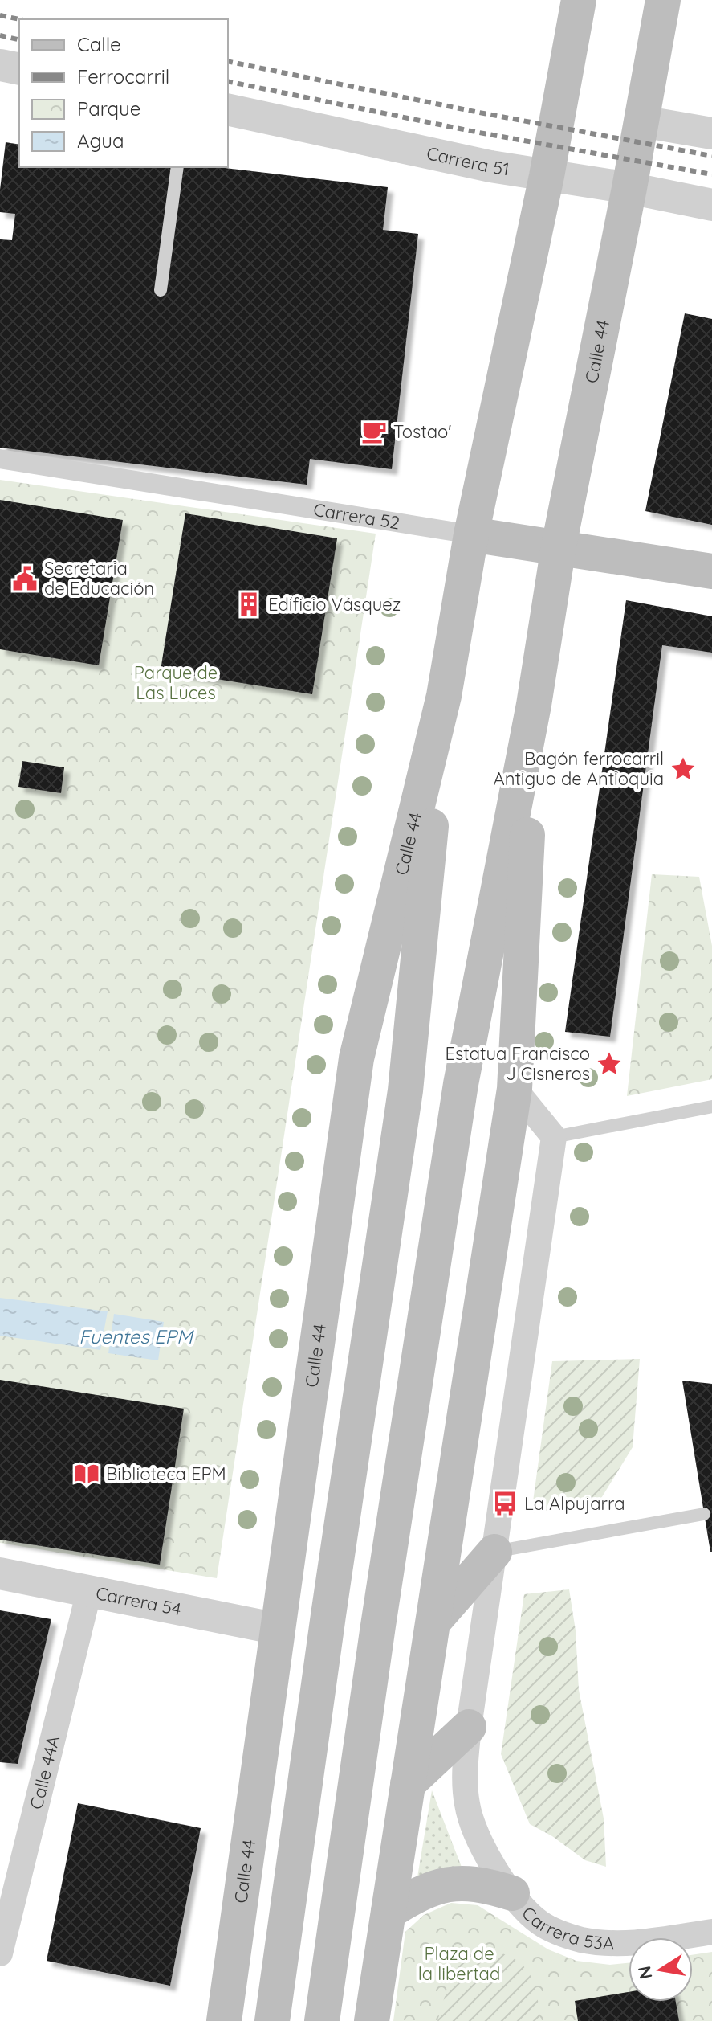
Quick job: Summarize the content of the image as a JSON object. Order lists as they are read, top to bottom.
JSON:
{
  "streets": {
    "main road": ["Calle 44", "Carrera 52"],
    "street": [
      "Carrera 51",
      "Carrera 54",
      "Calle 44A",
      "Carrera 53A"
    ]
  },
  "crossings": [
    ["Carrera 51", "Calle 44"],
    ["Calle 44", "Carrera 52"],
    ["Calle 44", "Carrera 54"],
    ["Carrera 54", "Calle 44A"]
  ],
  "water": ["Fuentes EPM"],
  "parks": ["Parque de Las Luces", "Plaza de la libertad"],
  "places": {
    "cafe": ["Tostao'"],
    "public building": ["Secretaria de Educación"],
    "building": ["Edificio Vásquez"],
    "place": ["Bagón ferrocarril Antiguo de Antioquia", "Estatua Francisco J Cisneros"],
    "library": ["Biblioteca EPM"],
    "bus stop": ["La Alpujarra"]
  },
  "legend": [
    "Calle",
    "Ferrocarril",
    "Parque",
    "Agua"
  ],
  "north": "left"
}
